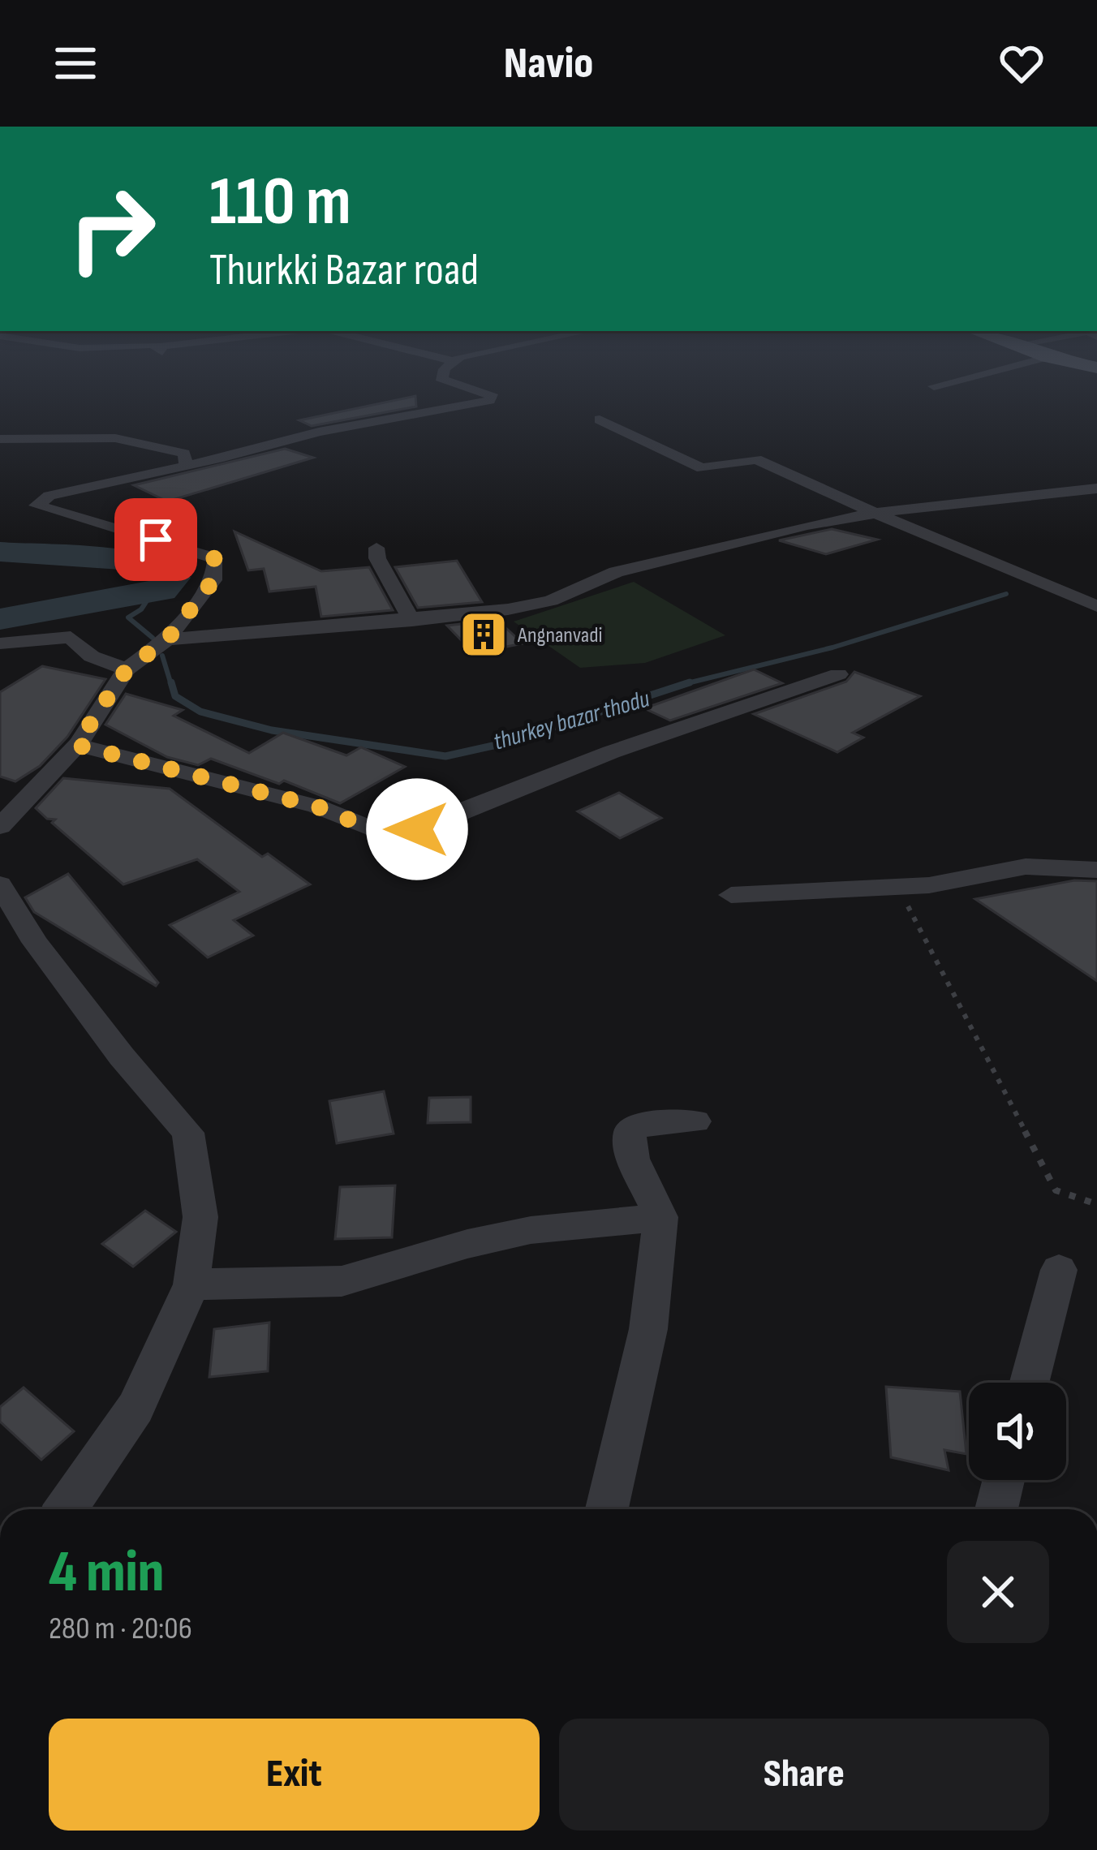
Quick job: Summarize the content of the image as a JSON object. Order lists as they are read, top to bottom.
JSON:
{
  "water": ["thurkey bazar thodu"],
  "places": {
    "building": ["Angnanvadi"]
  },
  "page": {
    "header": "Navio",
    "turn": ["110 m", "Thurkki Bazar road"],
    "heading": ["4 min", "280 m · 20:06"],
    "buttons": ["Exit", "Share"]
  }
}
